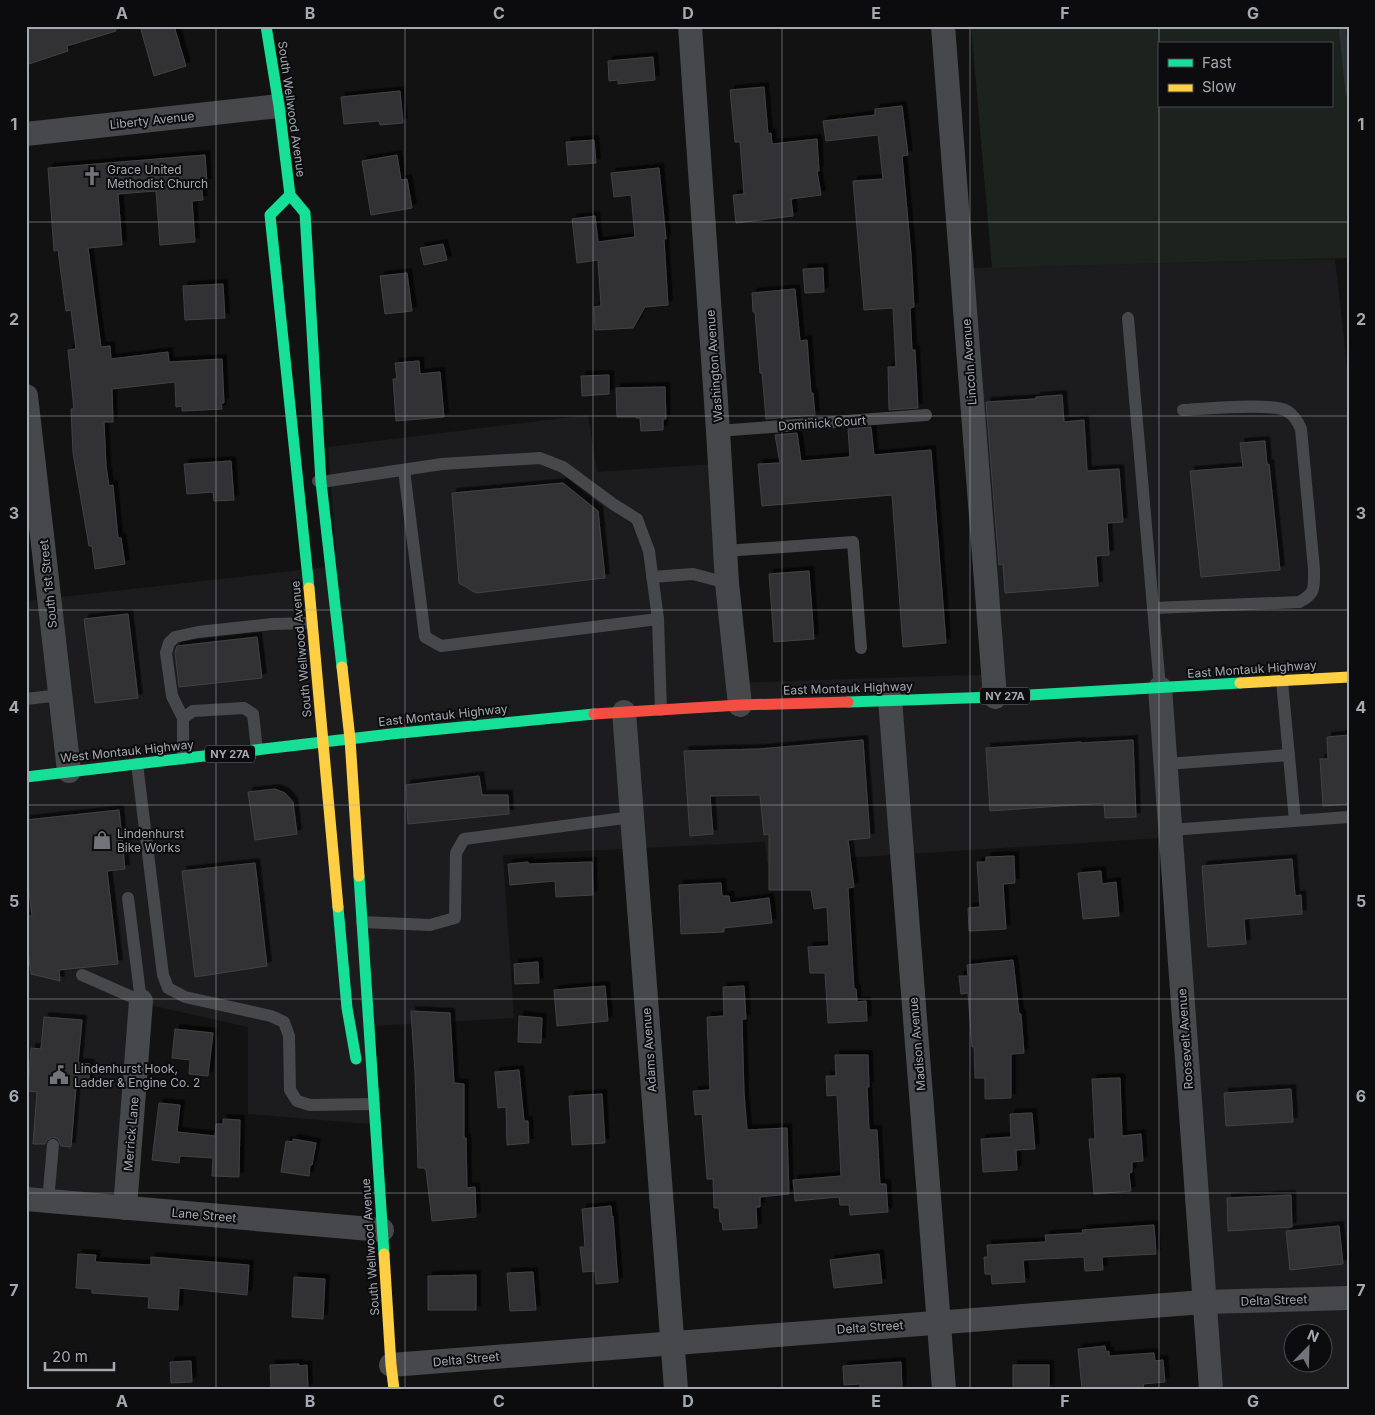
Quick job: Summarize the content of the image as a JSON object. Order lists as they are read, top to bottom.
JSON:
{
  "streets": {
    "main road": [
      "South Wellwood Avenue",
      "East Montauk Highway",
      "NY 27A",
      "West Montauk Highway"
    ],
    "street": [
      "Liberty Avenue",
      "Lincoln Avenue",
      "Washington Avenue",
      "South 1st Street",
      "Roosevelt Avenue",
      "Madison Avenue",
      "Adams Avenue",
      "Merrick Lane",
      "Lane Street",
      "Delta Street"
    ],
    "lane": ["Dominick Court"]
  },
  "crossings": [
    ["South Wellwood Avenue", "Liberty Avenue"],
    ["South Wellwood Avenue", "East Montauk Highway"],
    ["South Wellwood Avenue", "West Montauk Highway"],
    ["South Wellwood Avenue", "Lane Street"],
    ["South Wellwood Avenue", "Delta Street"],
    ["Lincoln Avenue", "East Montauk Highway"],
    ["Washington Avenue", "Dominick Court"],
    ["Washington Avenue", "East Montauk Highway"],
    ["South 1st Street", "West Montauk Highway"],
    ["East Montauk Highway", "West Montauk Highway"],
    ["East Montauk Highway", "Roosevelt Avenue"],
    ["East Montauk Highway", "Madison Avenue"],
    ["East Montauk Highway", "Adams Avenue"],
    ["Roosevelt Avenue", "Delta Street"],
    ["Madison Avenue", "Delta Street"],
    ["Adams Avenue", "Delta Street"],
    ["Merrick Lane", "Lane Street"]
  ],
  "places": {
    "church": ["Grace United Methodist Church"],
    "shop": ["Lindenhurst Bike Works"],
    "public building": ["Lindenhurst Hook, Ladder & Engine Co. 2"]
  },
  "legend": ["Fast", "Slow"],
  "scale_bar": "20 m",
  "north": "top right",
  "grid": {
    "columns": [
      "A",
      "B",
      "C",
      "D",
      "E",
      "F",
      "G"
    ],
    "rows": [
      "1",
      "2",
      "3",
      "4",
      "5",
      "6",
      "7"
    ]
  }
}
